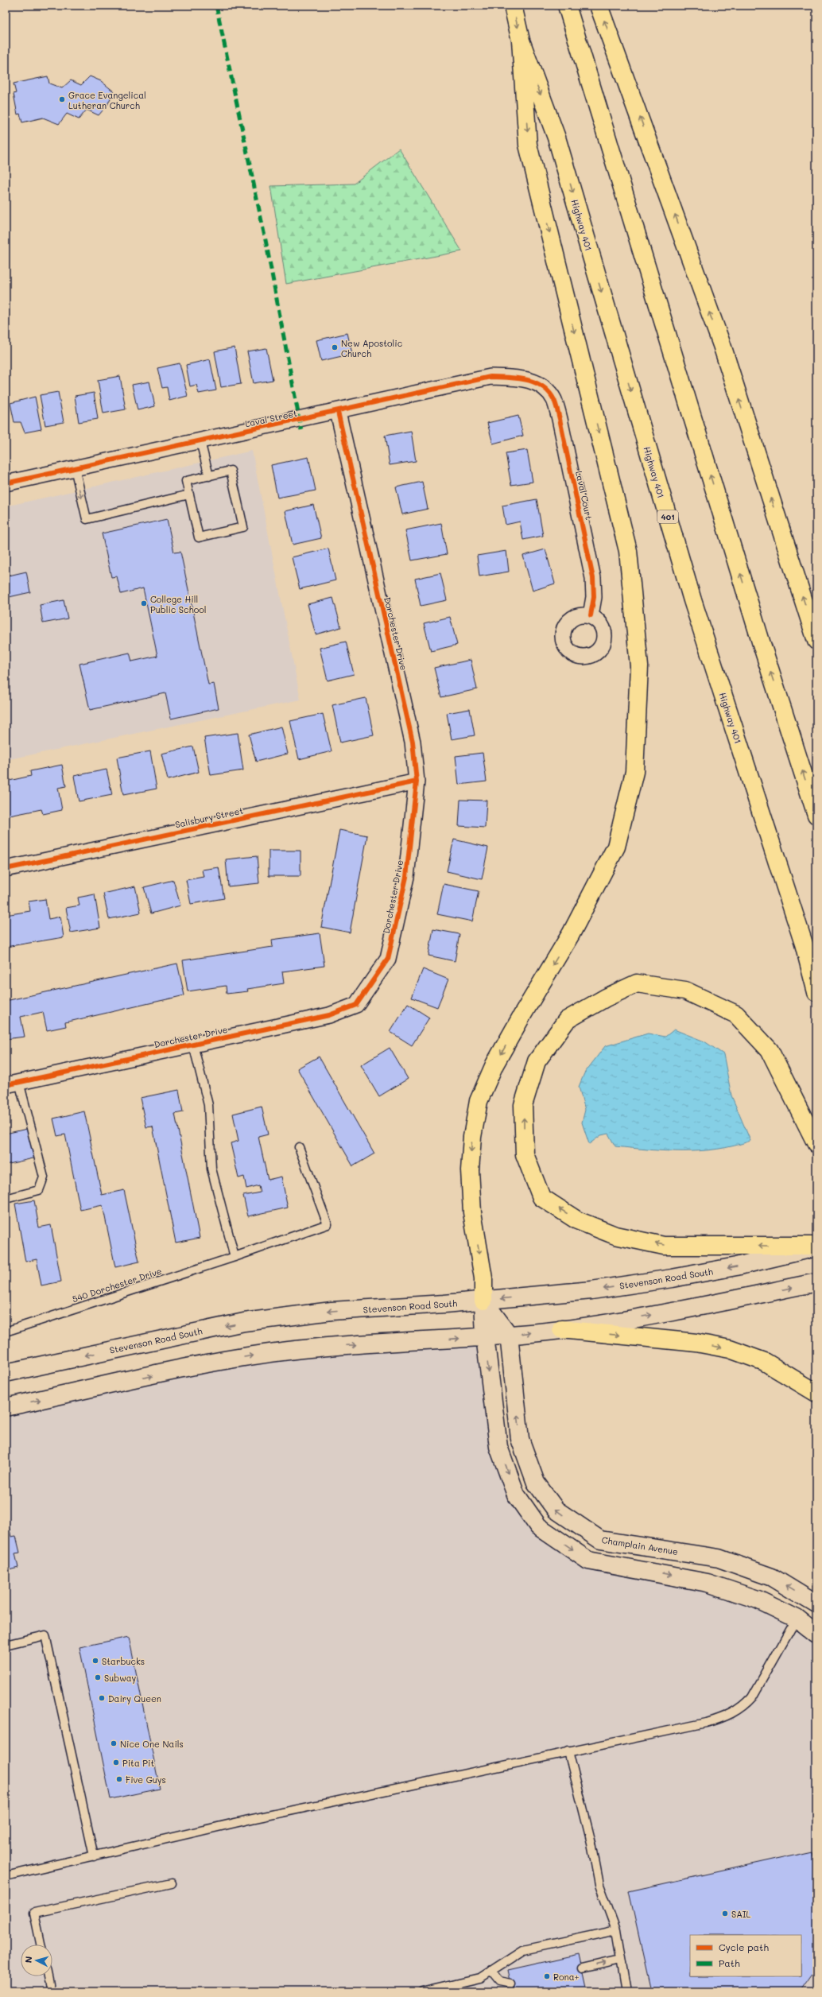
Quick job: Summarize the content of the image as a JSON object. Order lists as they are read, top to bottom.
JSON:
{
  "streets": {
    "highway": ["Highway 401", "401"],
    "main road": ["Stevenson Road South", "Champlain Avenue"],
    "street": [
      "Laval Street",
      "Laval Court",
      "Dorchester Drive",
      "Salisbury Street"
    ],
    "lane": ["540 Dorchester Drive"]
  },
  "crossings": [
    ["Laval Street", "Laval Court"],
    ["Laval Street", "Dorchester Drive"],
    ["Dorchester Drive", "Salisbury Street"]
  ],
  "one_way": ["Champlain Avenue"],
  "places": [
    "Grace Evangelical Lutheran Church",
    "New Apostolic Church",
    "College Hill Public School",
    "Starbucks",
    "Subway",
    "Dairy Queen",
    "Nice One Nails",
    "Pita Pit",
    "Five Guys",
    "SAIL",
    "Rona+"
  ],
  "legend": ["Cycle path", "Path"],
  "north": "left"
}
